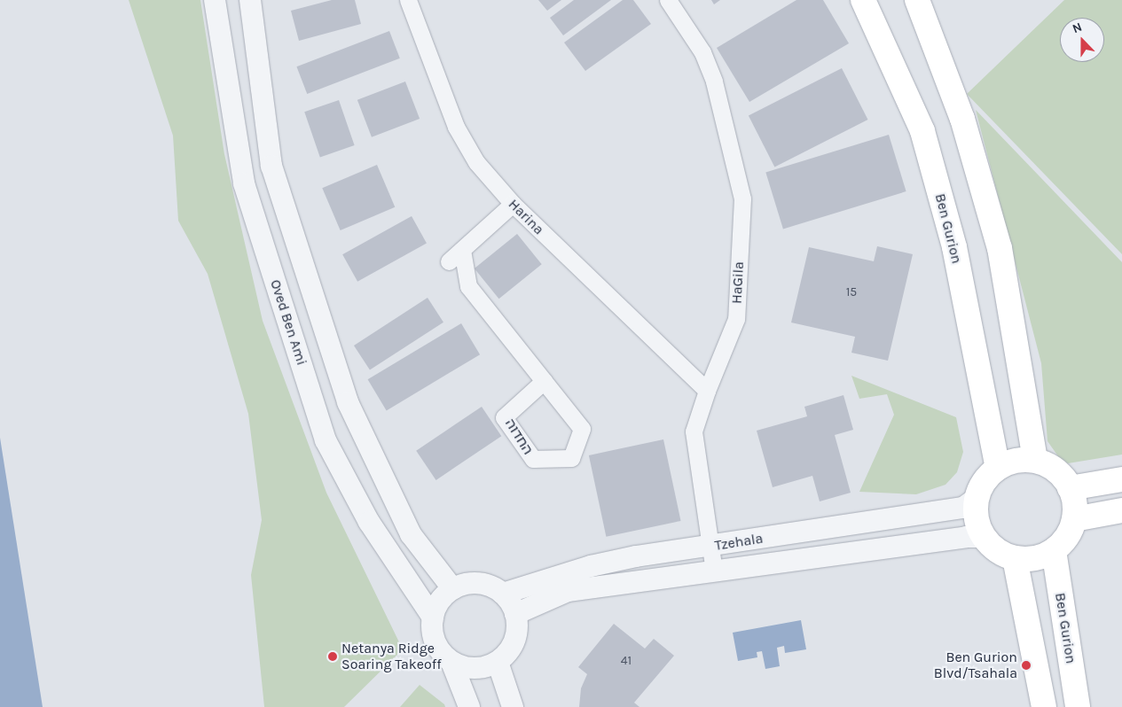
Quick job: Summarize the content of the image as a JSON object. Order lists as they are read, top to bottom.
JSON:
{
  "streets": {
    "main road": ["Ben Gurion"],
    "street": [
      "Harina",
      "HaGila",
      "Oved Ben Ami",
      "החדוה",
      "Tzehala"
    ]
  },
  "crossings": [
    ["Harina", "HaGila"],
    ["Ben Gurion", "Tzehala"],
    ["HaGila", "Tzehala"],
    ["Oved Ben Ami", "Tzehala"]
  ],
  "places": ["Netanya Ridge Soaring Takeoff", "Ben Gurion Blvd/Tsahala"],
  "house_numbers": ["15", "41"],
  "north": "top"
}
